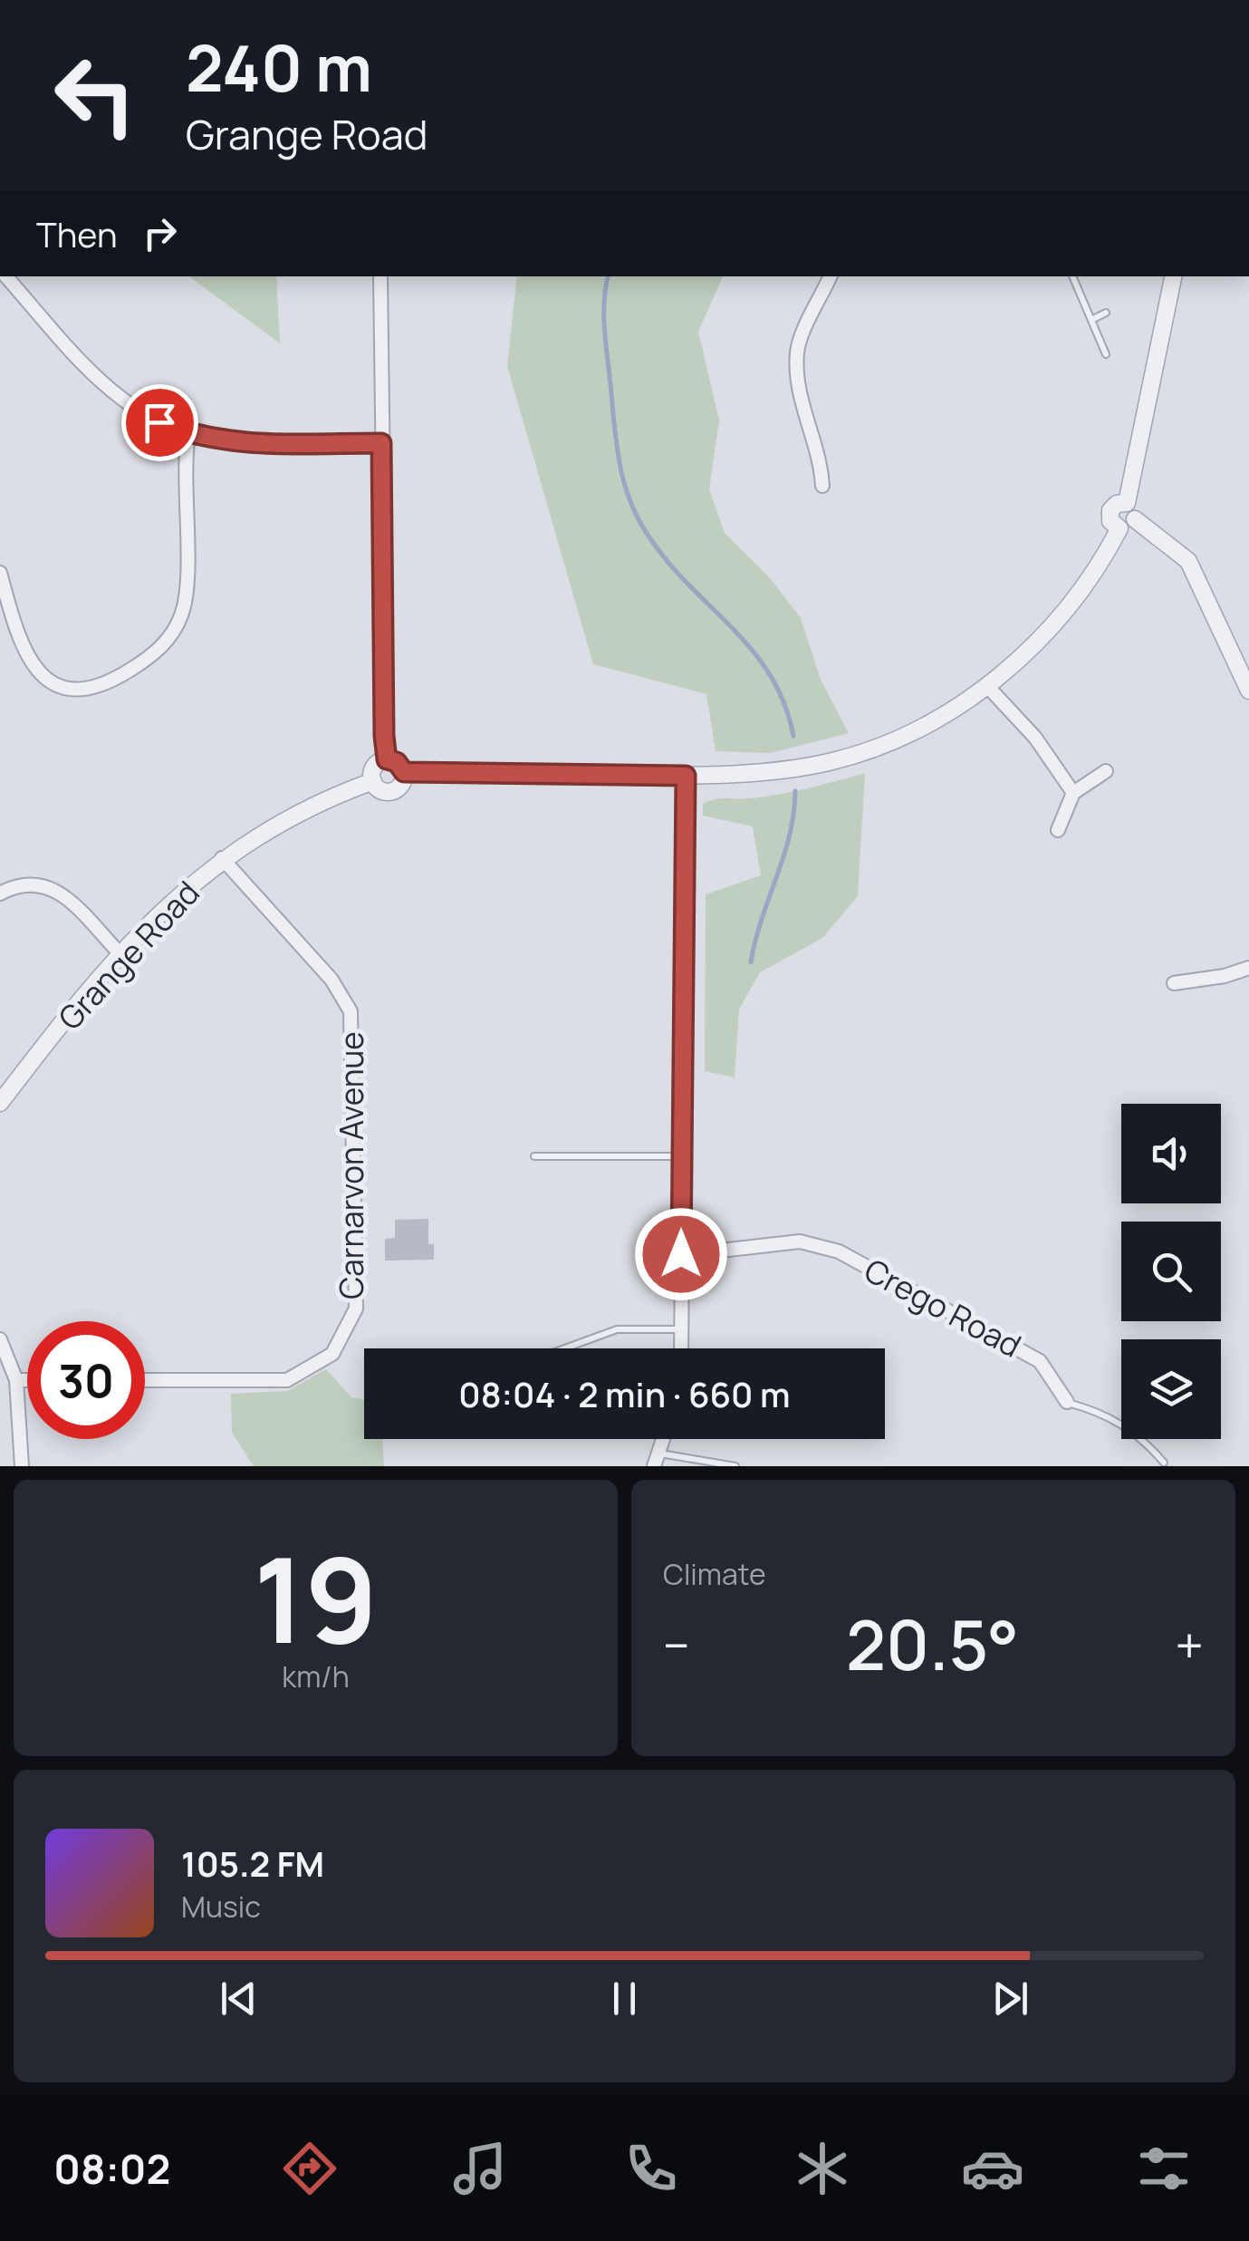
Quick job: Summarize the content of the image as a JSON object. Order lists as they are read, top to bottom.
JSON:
{
  "streets": {
    "street": ["Grange Road", "Carnarvon Avenue", "Crego Road"]
  },
  "crossings": [
    ["Grange Road", "Carnarvon Avenue"]
  ],
  "page": {
    "turn": ["240 m", "Grange Road"],
    "then": "Then",
    "limit": "30",
    "trip": "08:04 · 2 min · 660 m",
    "tile": [
      ["19", "km/h"],
      "Climate"
    ],
    "heat": ["−", "20.5°", "+"],
    "song": ["105.2 FM", "Music"],
    "tabs": "08:02"
  }
}
